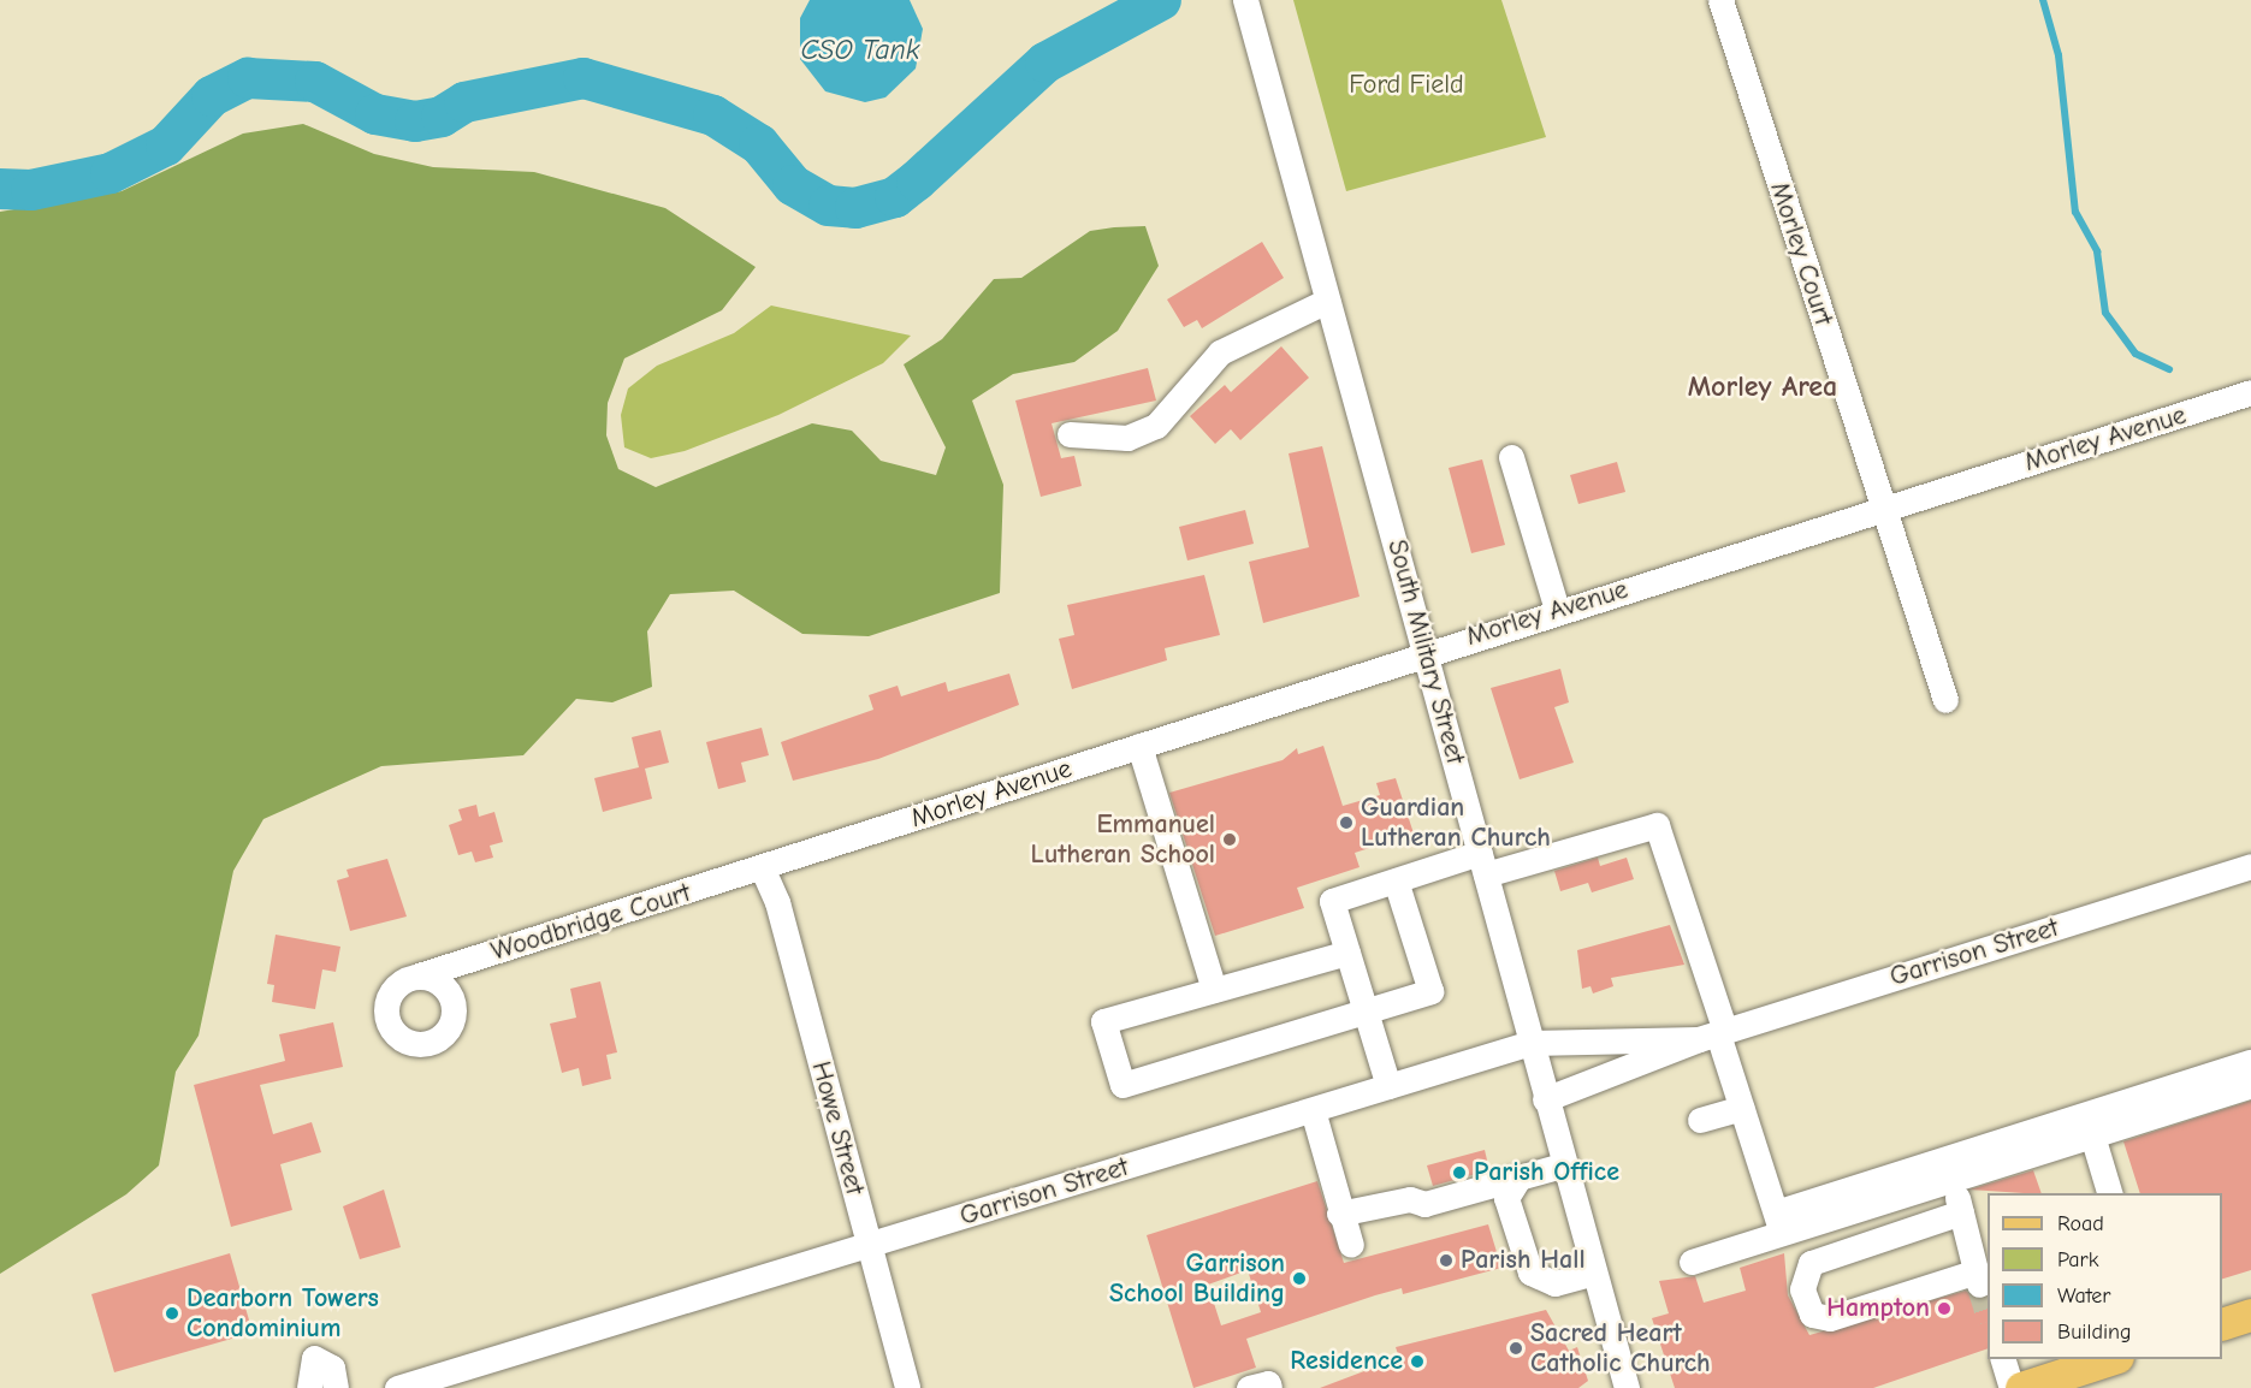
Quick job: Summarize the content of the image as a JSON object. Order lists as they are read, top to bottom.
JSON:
{
  "streets": {
    "street": [
      "Morley Court",
      "Morley Avenue",
      "South Military Street",
      "Woodbridge Court",
      "Garrison Street",
      "Howe Street"
    ]
  },
  "crossings": [
    ["Morley Court", "Morley Avenue"],
    ["Morley Avenue", "South Military Street"],
    ["Morley Avenue", "Woodbridge Court"],
    ["Morley Avenue", "Howe Street"],
    ["South Military Street", "Garrison Street"],
    ["Woodbridge Court", "Howe Street"],
    ["Garrison Street", "Howe Street"]
  ],
  "districts": ["Morley Area"],
  "water": ["CSO Tank"],
  "parks": ["Ford Field"],
  "places": [
    "Guardian Lutheran Church",
    "Emmanuel Lutheran School",
    "Parish Office",
    "Parish Hall",
    "Garrison School Building",
    "Hampton",
    "Dearborn Towers Condominium",
    "Sacred Heart Catholic Church",
    "Residence"
  ],
  "legend": [
    "Road",
    "Park",
    "Water",
    "Building"
  ]
}
